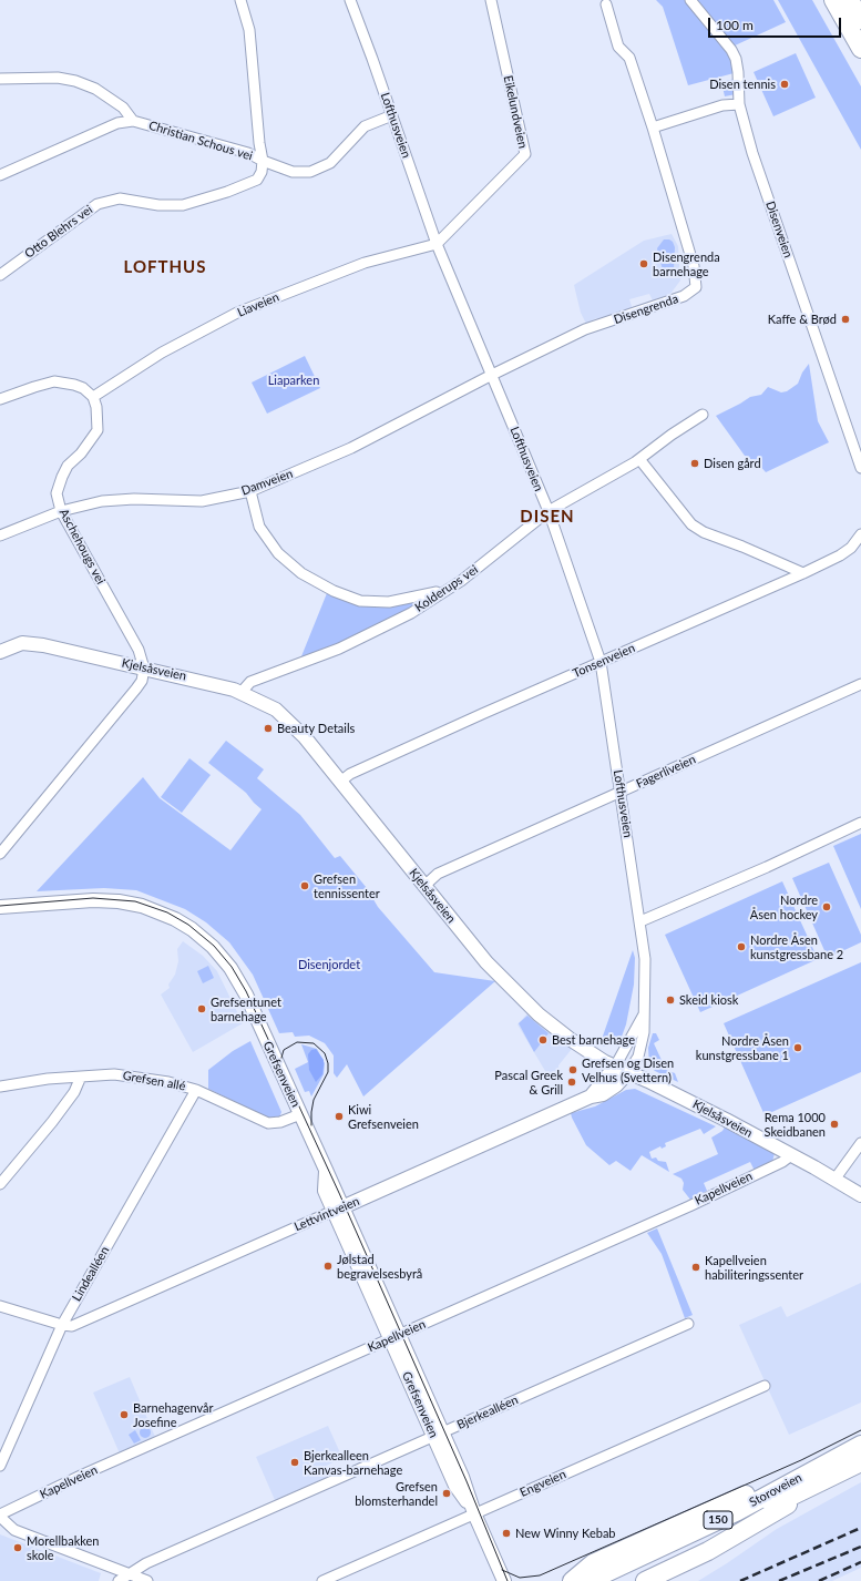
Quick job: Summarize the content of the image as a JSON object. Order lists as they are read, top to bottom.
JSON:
{
  "streets": {
    "highway": ["Storoveien", "150"],
    "street": [
      "Eikelundveien",
      "Lofthusveien",
      "Christian Schous vei",
      "Disenveien",
      "Otto Blehrs vei",
      "Liaveien",
      "Disengrenda",
      "Damveien",
      "Aschehougs vei",
      "Kolderups vei",
      "Tonsenveien",
      "Kjelsåsveien",
      "Fagerliveien",
      "Grefsenveien",
      "Grefsen allé",
      "Kapellveien",
      "Lettvintveien",
      "Lindealléen",
      "Bjerkealléen",
      "Engveien"
    ]
  },
  "crossings": [
    ["Eikelundveien", "Lofthusveien"],
    ["Eikelundveien", "Liaveien"],
    ["Lofthusveien", "Christian Schous vei"],
    ["Lofthusveien", "Liaveien"],
    ["Lofthusveien", "Disengrenda"],
    ["Lofthusveien", "Damveien"],
    ["Lofthusveien", "Kolderups vei"],
    ["Lofthusveien", "Tonsenveien"],
    ["Lofthusveien", "Kjelsåsveien"],
    ["Lofthusveien", "Fagerliveien"],
    ["Lofthusveien", "Lettvintveien"],
    ["Christian Schous vei", "Otto Blehrs vei"],
    ["Liaveien", "Aschehougs vei"],
    ["Disengrenda", "Damveien"],
    ["Damveien", "Aschehougs vei"],
    ["Aschehougs vei", "Kjelsåsveien"],
    ["Kolderups vei", "Kjelsåsveien"],
    ["Tonsenveien", "Kjelsåsveien"],
    ["Kjelsåsveien", "Fagerliveien"],
    ["Kjelsåsveien", "Kapellveien"],
    ["Kjelsåsveien", "Lettvintveien"],
    ["Grefsenveien", "Grefsen allé"],
    ["Grefsenveien", "Kapellveien"],
    ["Grefsenveien", "Lettvintveien"],
    ["Grefsenveien", "Bjerkealléen"],
    ["Grefsenveien", "Engveien"],
    ["Grefsen allé", "Lindealléen"],
    ["Lettvintveien", "Lindealléen"],
    ["Storoveien", "150"]
  ],
  "districts": ["LOFTHUS", "DISEN"],
  "parks": ["Liaparken", "Disenjordet"],
  "places": [
    "Disen tennis",
    "Disengrenda barnehage",
    "Kaffe & Brød",
    "Disen gård",
    "Beauty Details",
    "Grefsen tennissenter",
    "Nordre Åsen hockey",
    "Nordre Åsen kunstgressbane 2",
    "Skeid kiosk",
    "Grefsentunet barnehage",
    "Best barnehage",
    "Nordre Åsen kunstgressbane 1",
    "Grefsen og Disen Velhus (Svettern)",
    "Pascal Greek & Grill",
    "Kiwi Grefsenveien",
    "Rema 1000 Skeidbanen",
    "Jølstad begravelsesbyrå",
    "Kapellveien habiliteringssenter",
    "Barnehagenvår Josefine",
    "Bjerkealleen Kanvas-barnehage",
    "Grefsen blomsterhandel",
    "New Winny Kebab",
    "Morellbakken skole"
  ],
  "scale_bar": "100 m"
}
